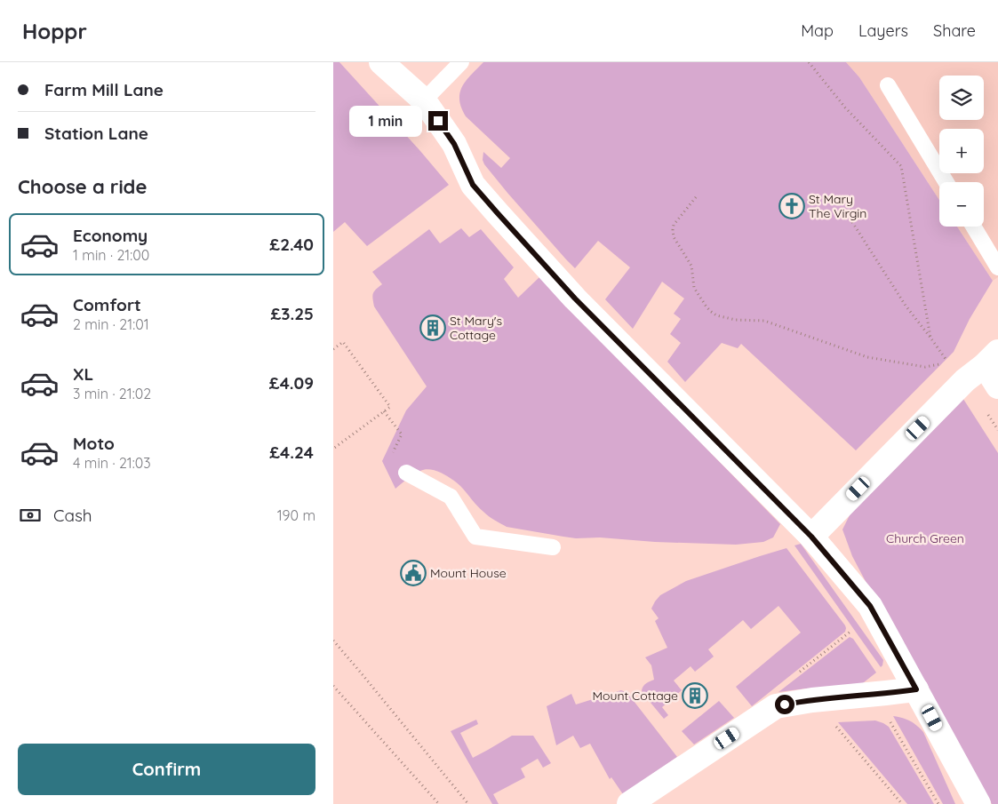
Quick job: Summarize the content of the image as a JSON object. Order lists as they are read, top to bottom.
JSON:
{
  "parks": ["Church Green"],
  "places": {
    "church": ["St Mary The Virgin"],
    "building": ["St Mary's Cottage", "Mount Cottage"],
    "public building": ["Mount House"]
  },
  "page": {
    "header": "Hoppr",
    "nav": ["Map", "Layers", "Share"],
    "banner": ["Farm Mill Lane", "Station Lane"],
    "map_buttons": ["+", "−"],
    "bubble": "1 min",
    "heading": "Choose a ride",
    "list": [
      {
        "name": "Economy",
        "note": "1 min · 21:00",
        "value": "£2.40"
      },
      {
        "name": "Comfort",
        "note": "2 min · 21:01",
        "value": "£3.25"
      },
      {
        "name": "XL",
        "note": "3 min · 21:02",
        "value": "£4.09"
      },
      {
        "name": "Moto",
        "note": "4 min · 21:03",
        "value": "£4.24"
      }
    ],
    "pay": ["Cash", "190 m"],
    "buttons": "Confirm"
  }
}
